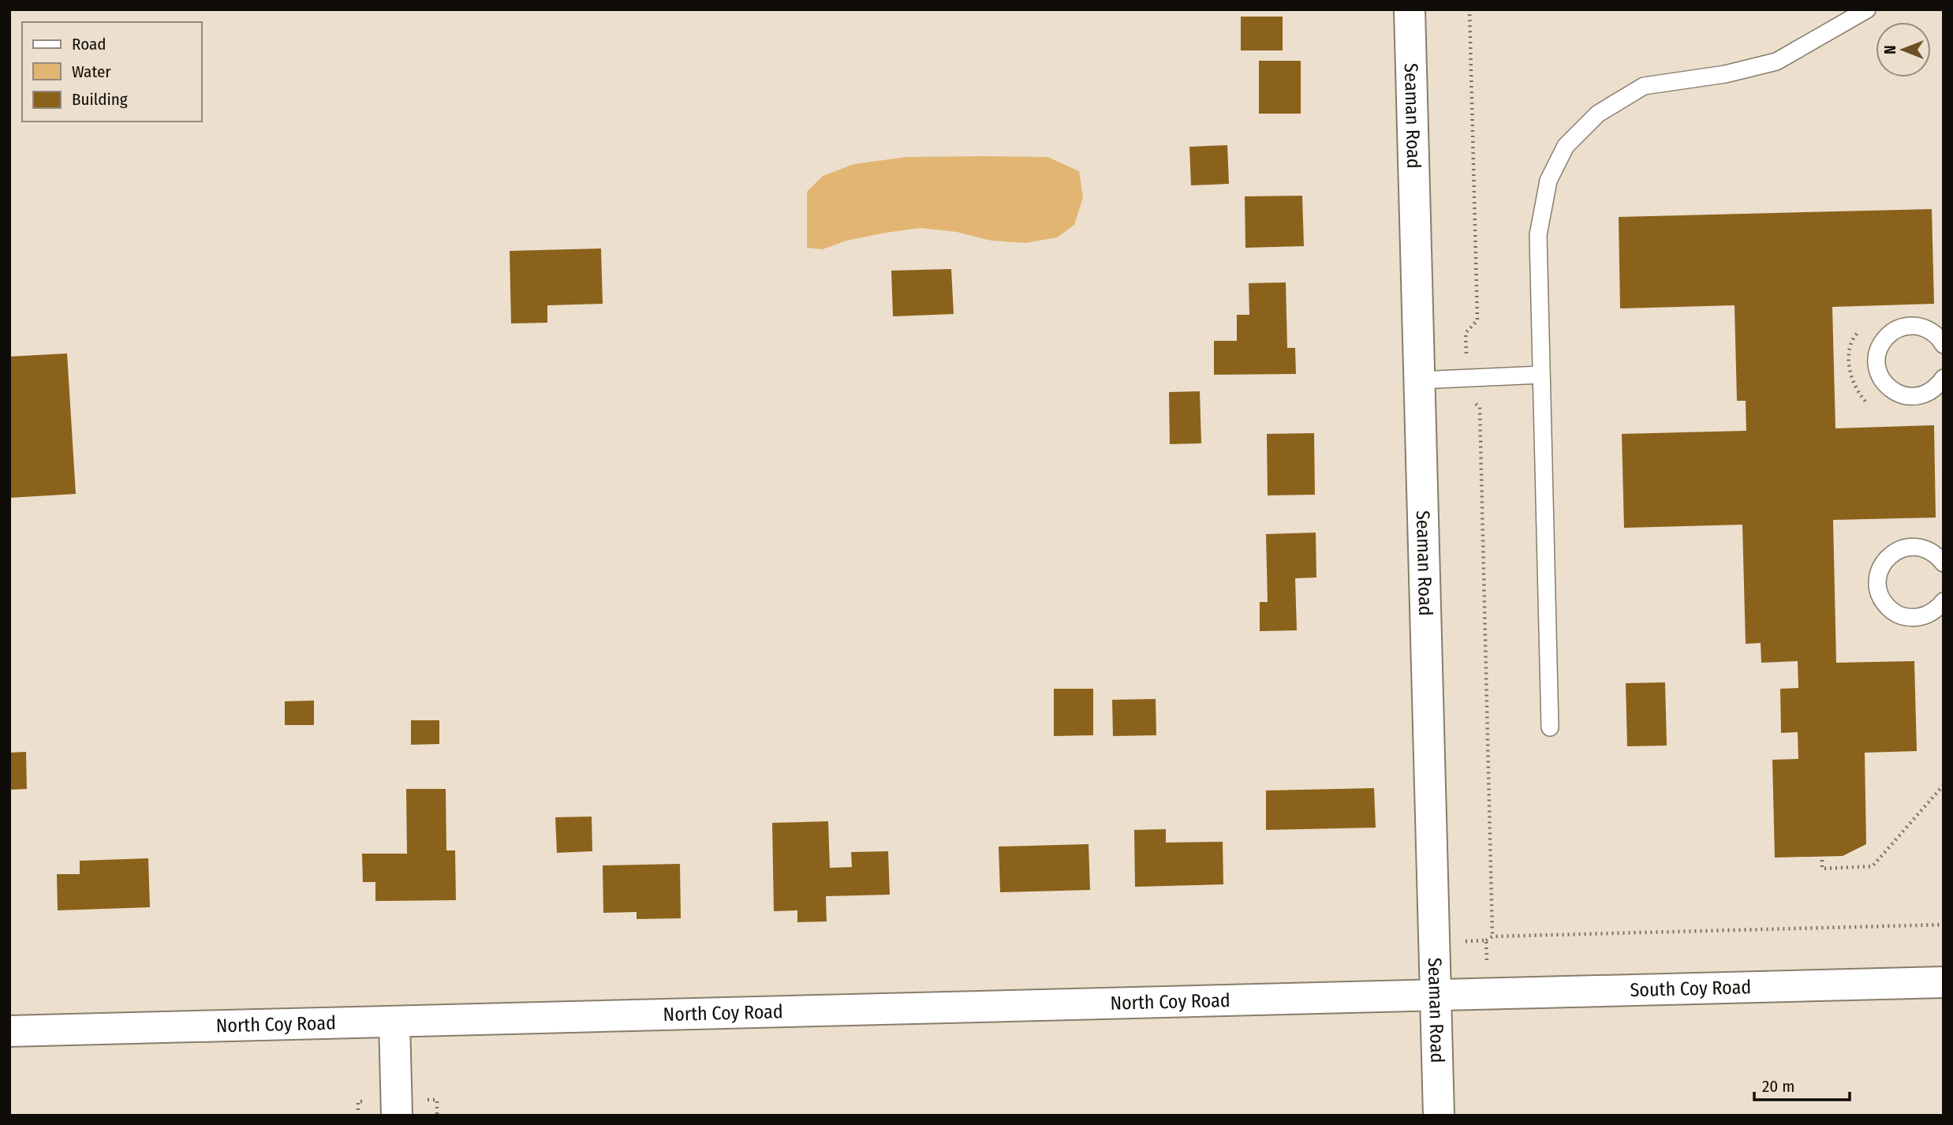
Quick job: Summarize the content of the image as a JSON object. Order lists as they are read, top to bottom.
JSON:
{
  "streets": {
    "street": ["Seaman Road", "South Coy Road", "North Coy Road"]
  },
  "crossings": [
    ["Seaman Road", "South Coy Road"],
    ["Seaman Road", "North Coy Road"],
    ["South Coy Road", "North Coy Road"]
  ],
  "legend": ["Road", "Water", "Building"],
  "scale_bar": "20 m",
  "north": "left"
}
